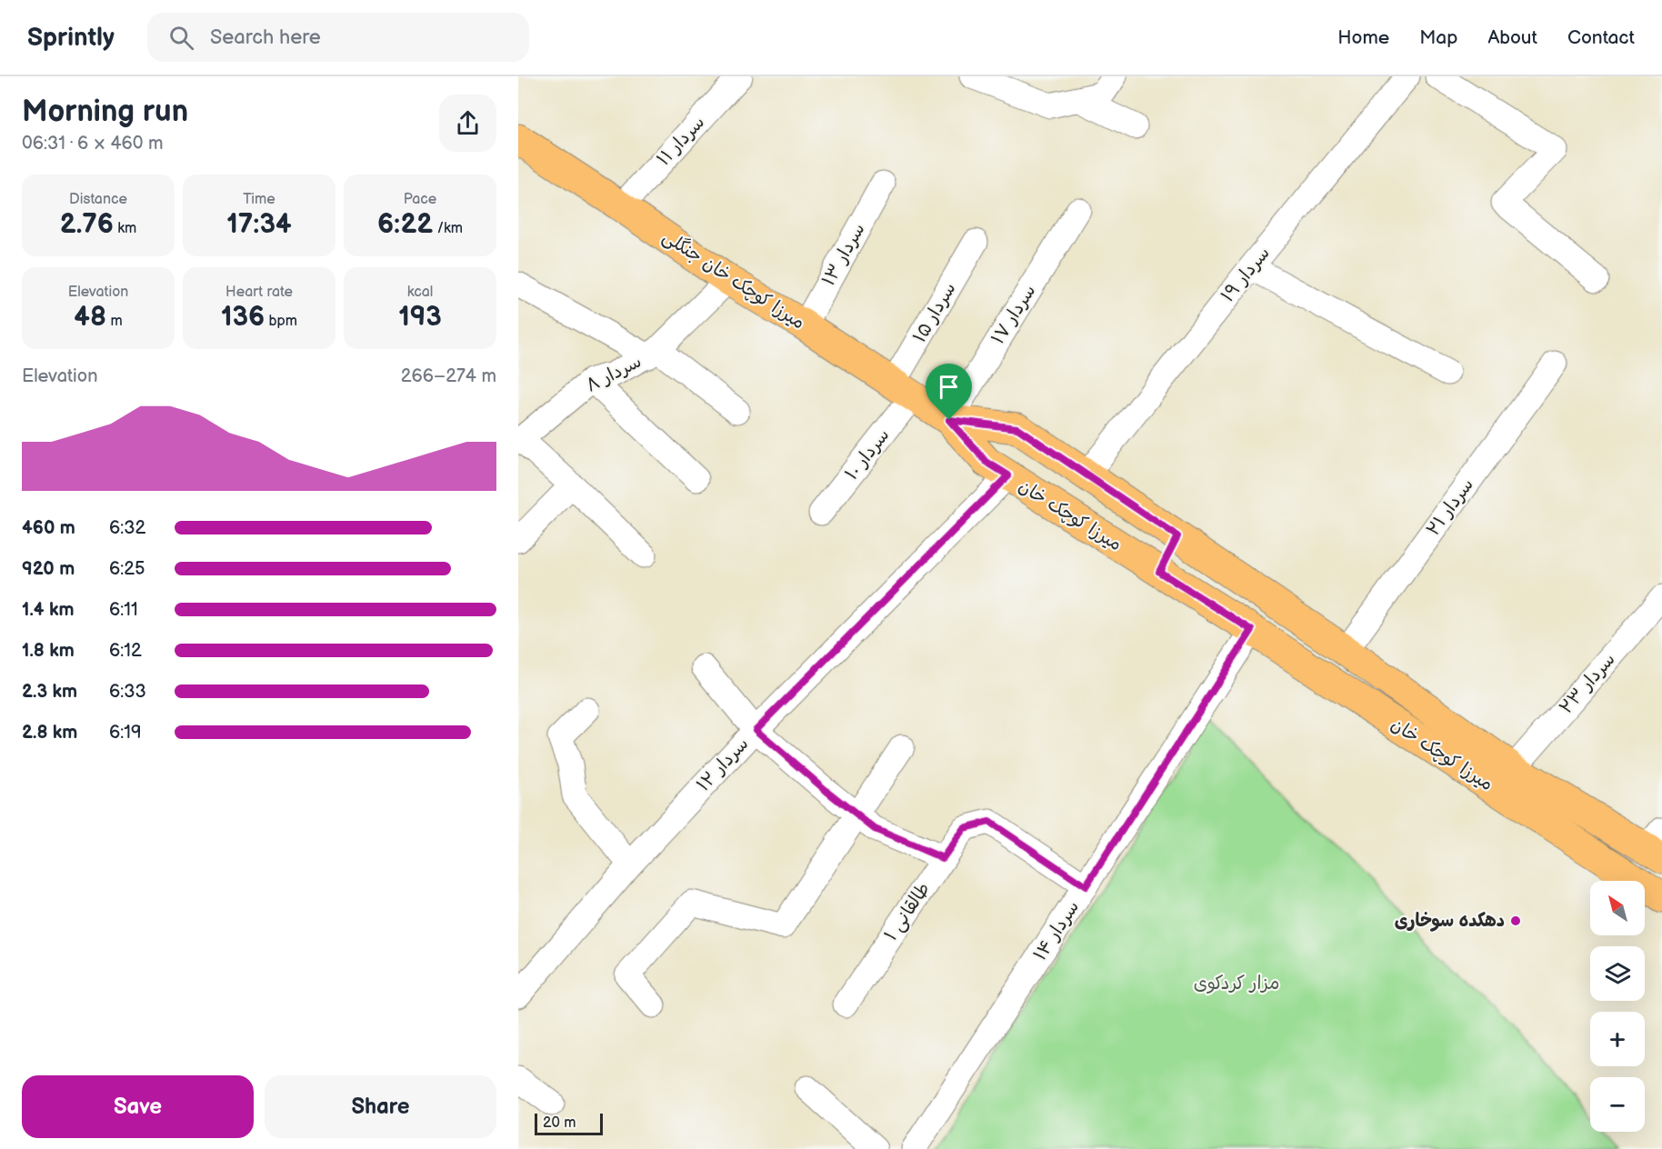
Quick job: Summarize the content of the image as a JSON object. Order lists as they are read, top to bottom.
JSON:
{
  "streets": {
    "main road": ["میرزا کوچک خان جنگلی", "میرزا کوچک خان"],
    "street": [
      "سردار ۱۱",
      "سردار ۱۳",
      "سردار ۱۹",
      "سردار ۱۵",
      "سردار ۱۷",
      "سردار ۸",
      "سردار ۱۰",
      "سردار ۲۱",
      "سردار ۲۳",
      "سردار ۱۲",
      "طالقانی ۱",
      "سردار ۱۴"
    ]
  },
  "crossings": [
    ["سردار ۱۱", "میرزا کوچک خان جنگلی"],
    ["سردار ۱۳", "میرزا کوچک خان جنگلی"],
    ["سردار ۱۹", "میرزا کوچک خان"],
    ["میرزا کوچک خان جنگلی", "سردار ۱۵"],
    ["میرزا کوچک خان جنگلی", "سردار ۱۷"],
    ["میرزا کوچک خان جنگلی", "سردار ۸"],
    ["میرزا کوچک خان جنگلی", "سردار ۱۰"],
    ["میرزا کوچک خان جنگلی", "میرزا کوچک خان"],
    ["سردار ۱۵", "سردار ۱۰"],
    ["سردار ۱۷", "میرزا کوچک خان"],
    ["سردار ۲۱", "میرزا کوچک خان"],
    ["میرزا کوچک خان", "سردار ۲۳"],
    ["میرزا کوچک خان", "سردار ۱۲"],
    ["میرزا کوچک خان", "سردار ۱۴"],
    ["طالقانی ۱", "سردار ۱۴"]
  ],
  "parks": ["مزار کردکوی"],
  "places": ["دهکده سوخاری"],
  "scale_bar": "20 m",
  "north": "top left",
  "page": {
    "header": "Sprintly",
    "search": "Search here",
    "nav": [
      "Home",
      "Map",
      "About",
      "Contact"
    ],
    "heading": ["Morning run", "06:31 · 6 × 460 m"],
    "stats": [
      ["Distance", "2.76 km"],
      ["Time", "17:34"],
      ["Pace", "6:22 /km"],
      ["Elevation", "48 m"],
      ["Heart rate", "136 bpm"],
      ["kcal", "193"]
    ],
    "chart": ["Elevation", "266–274 m"],
    "list": [
      {
        "name": "460 m",
        "note": "6:32"
      },
      {
        "name": "920 m",
        "note": "6:25"
      },
      {
        "name": "1.4 km",
        "note": "6:11"
      },
      {
        "name": "1.8 km",
        "note": "6:12"
      },
      {
        "name": "2.3 km",
        "note": "6:33"
      },
      {
        "name": "2.8 km",
        "note": "6:19"
      }
    ],
    "map_buttons": ["+", "−"],
    "buttons": ["Save", "Share"],
    "scale": "20 m"
  }
}
